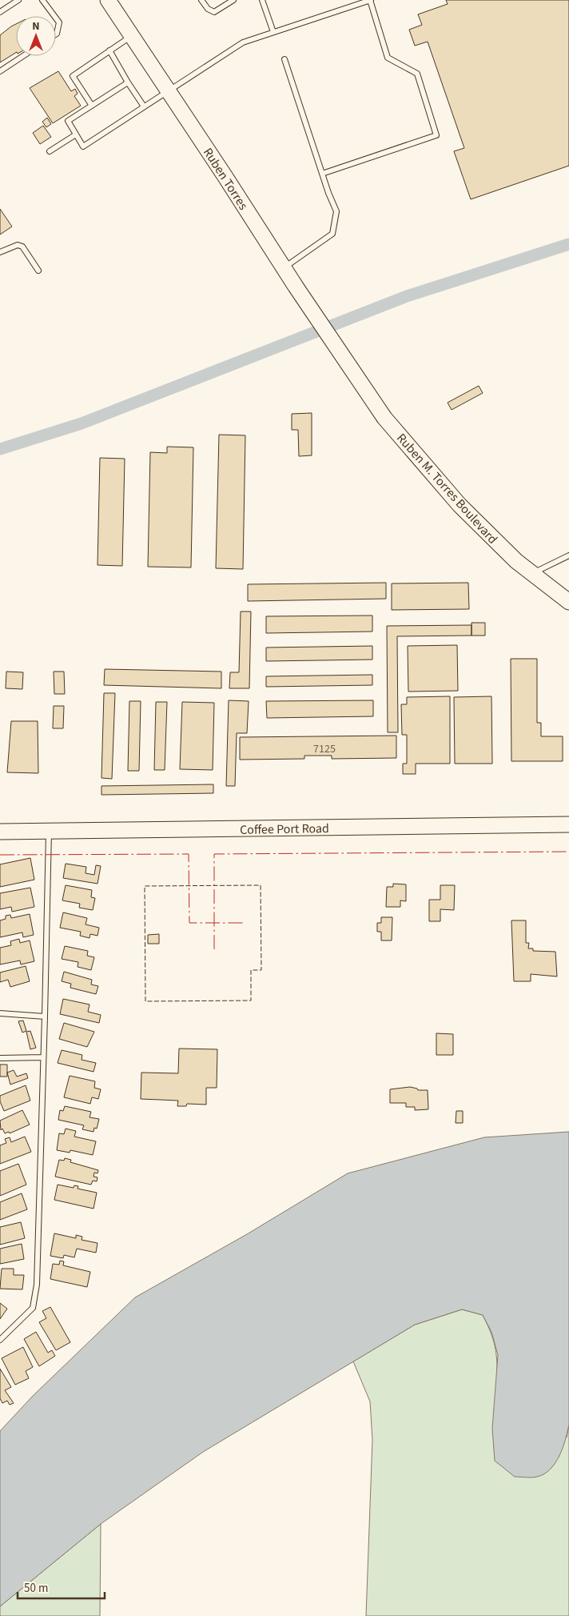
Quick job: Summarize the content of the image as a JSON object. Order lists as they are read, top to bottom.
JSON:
{
  "streets": {
    "main road": ["Ruben Torres", "Ruben M. Torres Boulevard", "Coffee Port Road"]
  },
  "crossings": [
    ["Ruben Torres", "Ruben M. Torres Boulevard"]
  ],
  "house_numbers": ["7125"],
  "scale_bar": "50 m",
  "north": "top"
}
